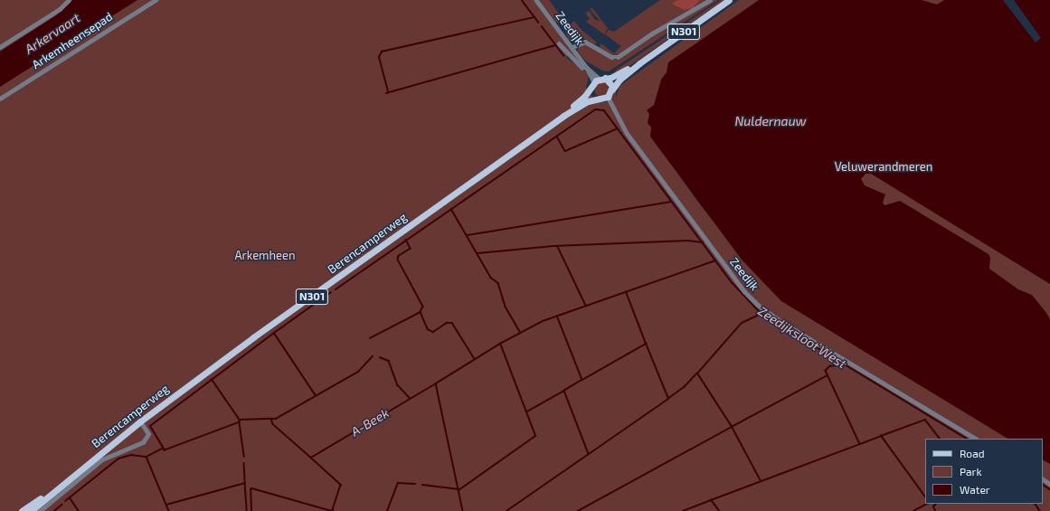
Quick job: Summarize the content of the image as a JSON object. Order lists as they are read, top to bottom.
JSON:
{
  "streets": {
    "main road": ["N301", "Berencamperweg"],
    "street": ["Zeedijk", "Arkemheensepad"]
  },
  "crossings": [
    ["Zeedijk", "N301"],
    ["Zeedijk", "Berencamperweg"],
    ["N301", "Berencamperweg"]
  ],
  "water": [
    "Arkervaart",
    "Nuldernauw",
    "Zeedijksloot West",
    "A-Beek"
  ],
  "parks": ["Veluwerandmeren", "Arkemheen"],
  "legend": ["Road", "Park", "Water"]
}
